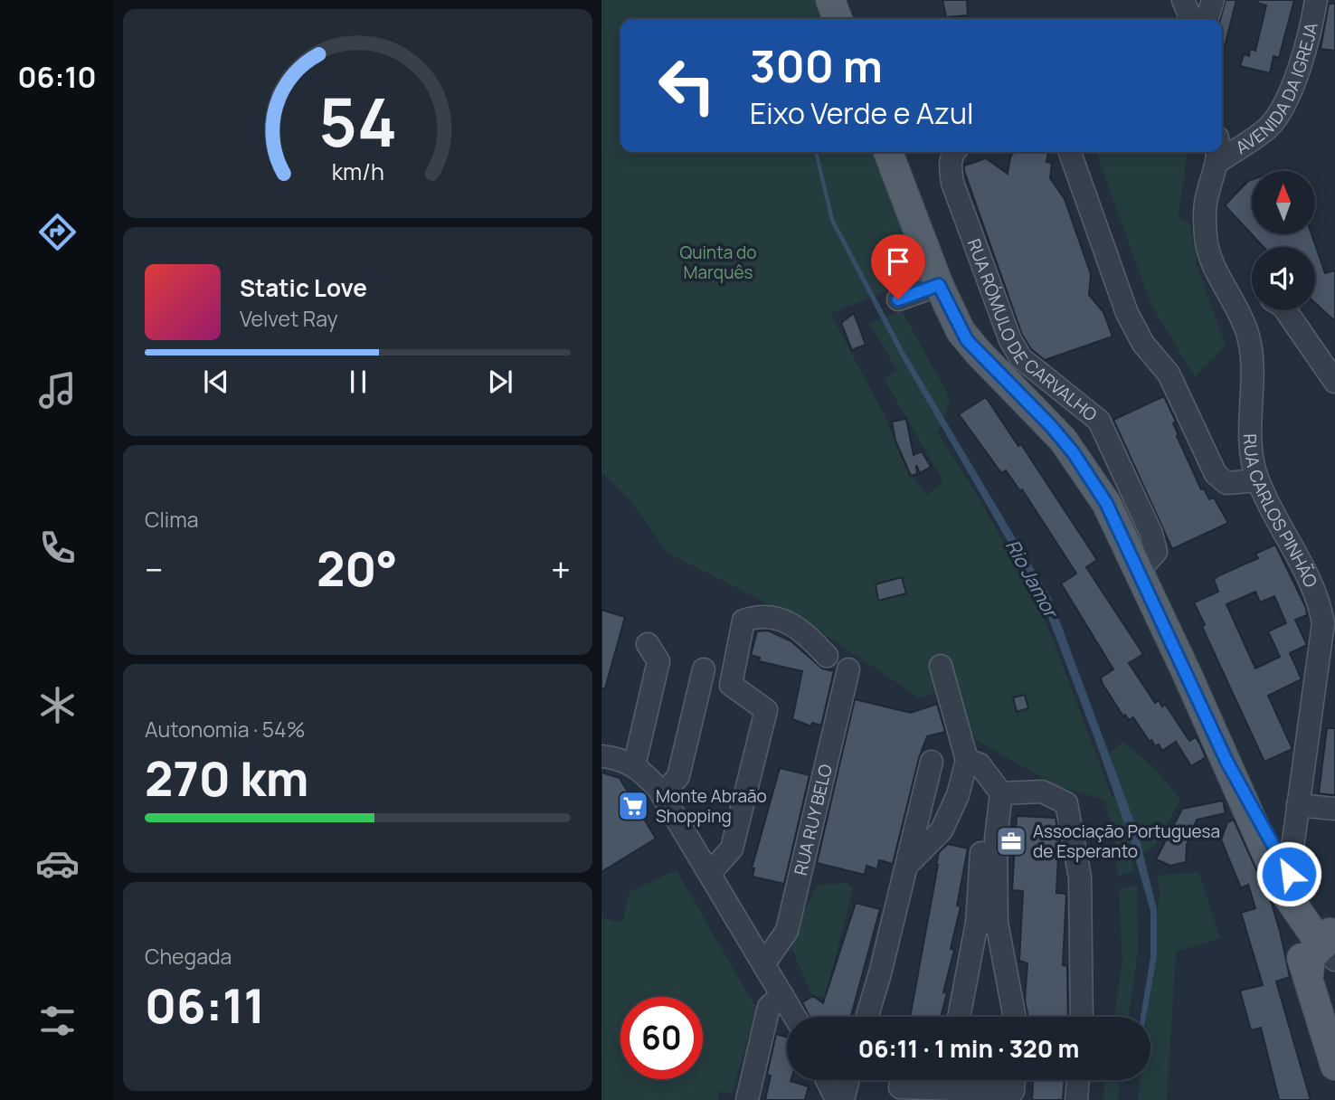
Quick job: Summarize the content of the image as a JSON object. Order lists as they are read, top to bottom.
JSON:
{
  "streets": {
    "street": [
      "AVENIDA DA IGREJA",
      "RUA RÓMULO DE CARVALHO",
      "RUA CARLOS PINHÃO",
      "RUA RUY BELO"
    ]
  },
  "crossings": [
    ["AVENIDA DA IGREJA", "RUA CARLOS PINHÃO"]
  ],
  "water": ["Rio Jamor"],
  "parks": ["Quinta do Marquês"],
  "places": {
    "supermarket": ["Monte Abraão Shopping"],
    "office": ["Associação Portuguesa de Esperanto"]
  },
  "north": "top",
  "page": {
    "tabs": "06:10",
    "turn": ["300 m", "Eixo Verde e Azul"],
    "song": ["Static Love", "Velvet Ray"],
    "tile": [
      "Clima",
      ["Autonomia · 54%", "270 km"],
      ["Chegada", "06:11"]
    ],
    "heat": ["−", "20°", "+"],
    "limit": "60",
    "trip": "06:11 · 1 min · 320 m",
    "gauge": ["54", "km/h"]
  }
}
